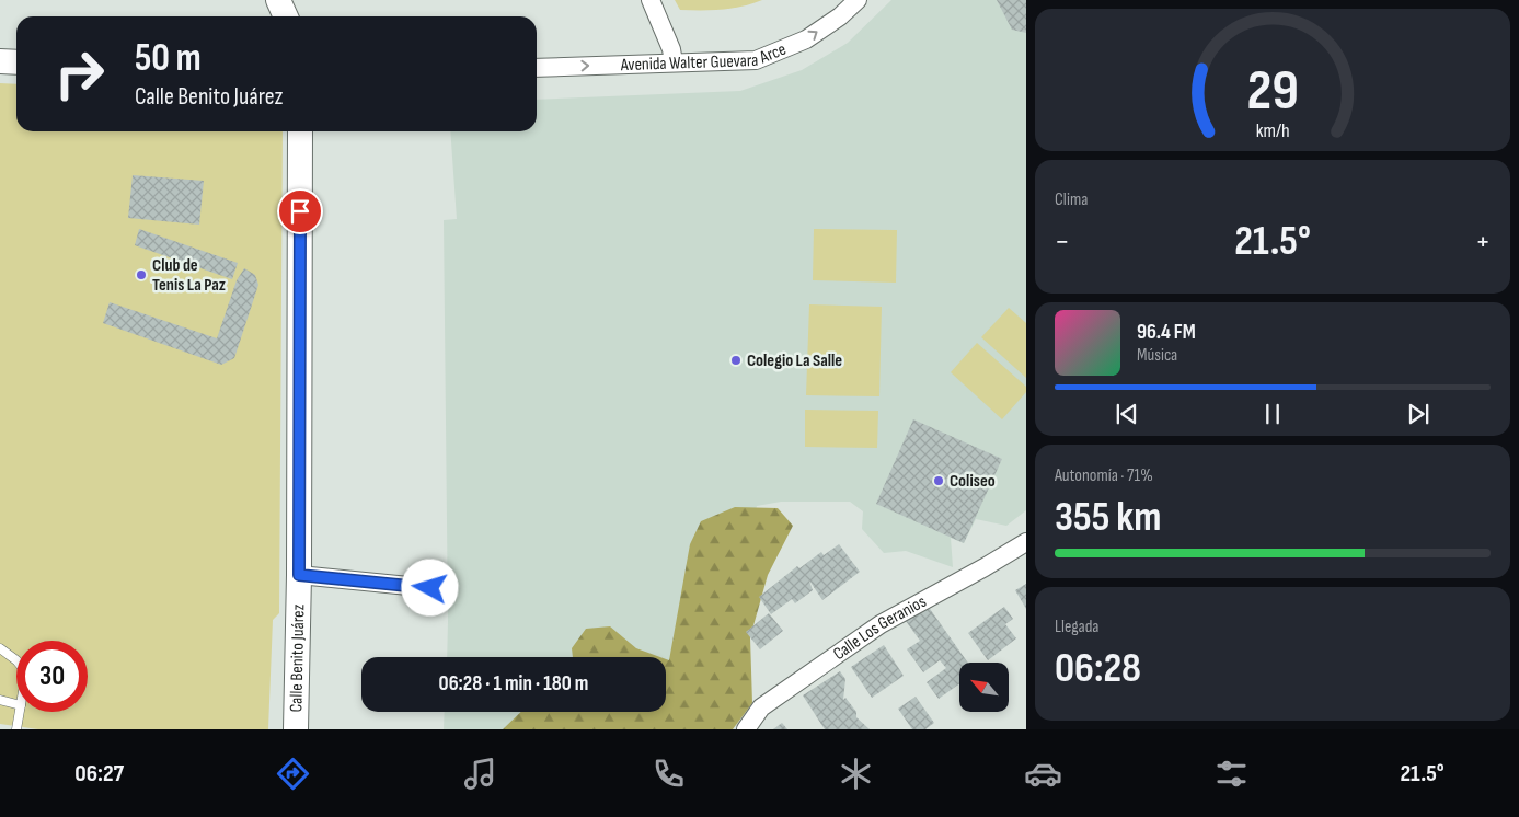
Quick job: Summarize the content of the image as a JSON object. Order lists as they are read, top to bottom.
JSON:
{
  "streets": {
    "main road": ["Calle Benito Juárez"],
    "street": ["Avenida Walter Guevara Arce", "Calle Los Geranios"]
  },
  "one_way": ["Avenida Walter Guevara Arce"],
  "places": ["Club de Tenis La Paz", "Colegio La Salle", "Coliseo"],
  "north": "top left",
  "page": {
    "turn": ["50 m", "Calle Benito Juárez"],
    "tile": [
      "Clima",
      ["Autonomía · 71%", "355 km"],
      ["Llegada", "06:28"]
    ],
    "heat": ["−", "21.5°", "+"],
    "song": ["96.4 FM", "Música"],
    "limit": "30",
    "trip": "06:28 · 1 min · 180 m",
    "tabs": ["06:27", "21.5°"],
    "gauge": ["29", "km/h"]
  }
}
